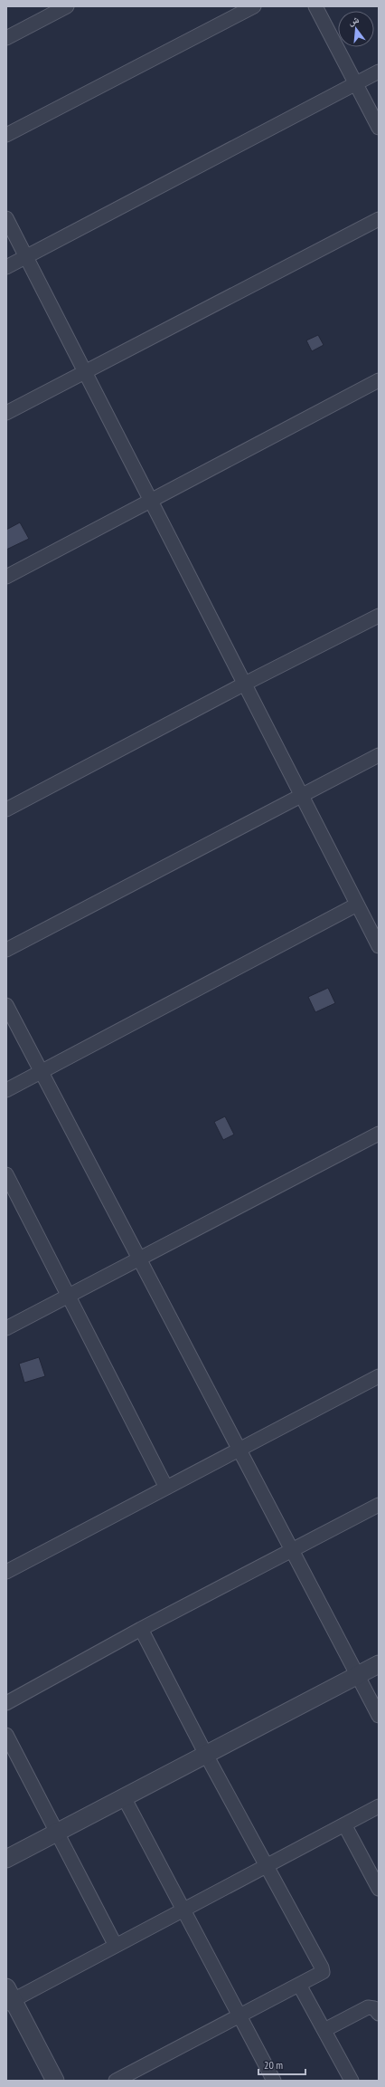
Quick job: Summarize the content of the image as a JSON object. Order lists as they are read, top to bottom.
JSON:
{
  "scale_bar": "20 m",
  "north": "top"
}
